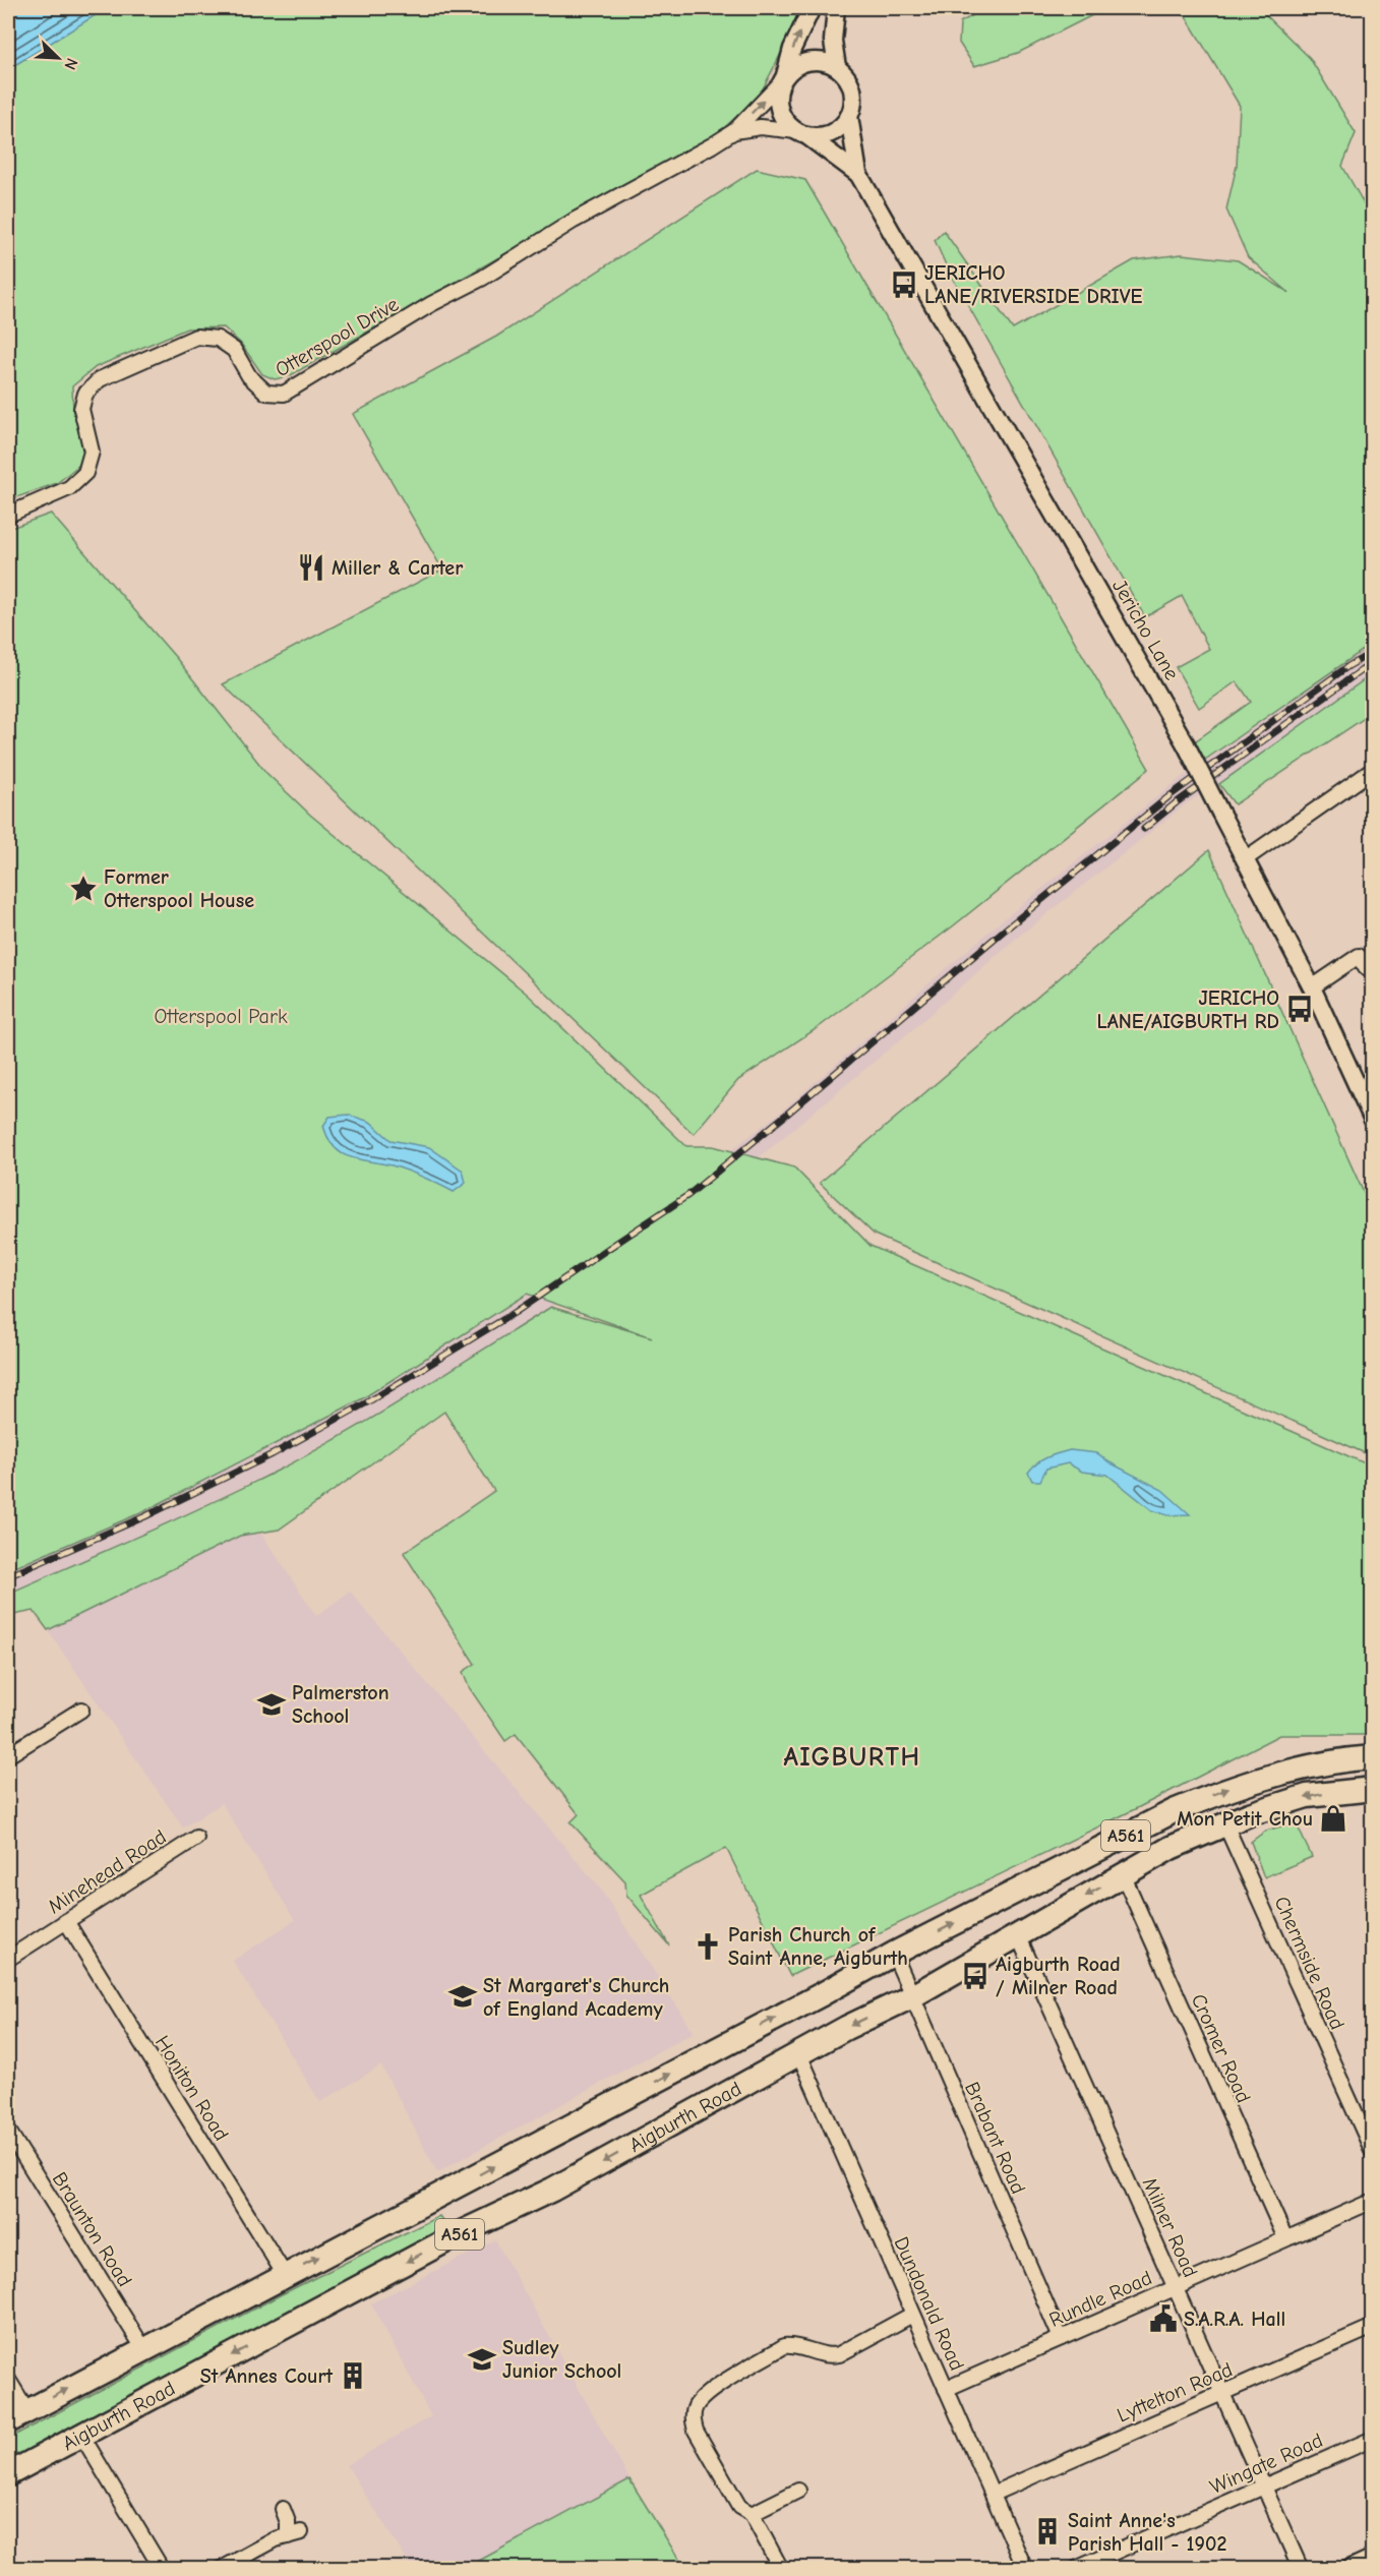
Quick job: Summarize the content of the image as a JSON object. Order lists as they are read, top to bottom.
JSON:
{
  "streets": {
    "highway": ["A561", "Aigburth Road"],
    "street": [
      "Otterspool Drive",
      "Jericho Lane",
      "Minehead Road",
      "Chermside Road",
      "Cromer Road",
      "Honiton Road",
      "Brabant Road",
      "Milner Road",
      "Braunton Road",
      "Rundle Road",
      "Dundonald Road",
      "Lyttelton Road",
      "Wingate Road"
    ]
  },
  "crossings": [
    ["Otterspool Drive", "Jericho Lane"],
    ["A561", "Honiton Road"],
    ["A561", "Brabant Road"],
    ["A561", "Braunton Road"],
    ["Minehead Road", "Honiton Road"],
    ["Chermside Road", "Aigburth Road"],
    ["Cromer Road", "Aigburth Road"],
    ["Cromer Road", "Rundle Road"],
    ["Aigburth Road", "Brabant Road"],
    ["Aigburth Road", "Milner Road"],
    ["Aigburth Road", "Dundonald Road"],
    ["Brabant Road", "Rundle Road"],
    ["Milner Road", "Rundle Road"],
    ["Milner Road", "Lyttelton Road"],
    ["Milner Road", "Wingate Road"],
    ["Rundle Road", "Dundonald Road"],
    ["Dundonald Road", "Lyttelton Road"]
  ],
  "districts": ["AIGBURTH"],
  "parks": ["Otterspool Park"],
  "places": {
    "bus stop": ["JERICHO LANE/RIVERSIDE DRIVE", "JERICHO LANE/AIGBURTH RD", "Aigburth Road / Milner Road"],
    "restaurant": ["Miller & Carter"],
    "place": ["Former Otterspool House"],
    "school or university": ["Palmerston School", "St Margaret's Church of England Academy", "Sudley Junior School"],
    "shop": ["Mon Petit Chou"],
    "church": ["Parish Church of Saint Anne, Aigburth"],
    "public building": ["S.A.R.A. Hall"],
    "building": ["St Annes Court", "Saint Anne's Parish Hall - 1902"]
  },
  "north": "bottom right"
}
